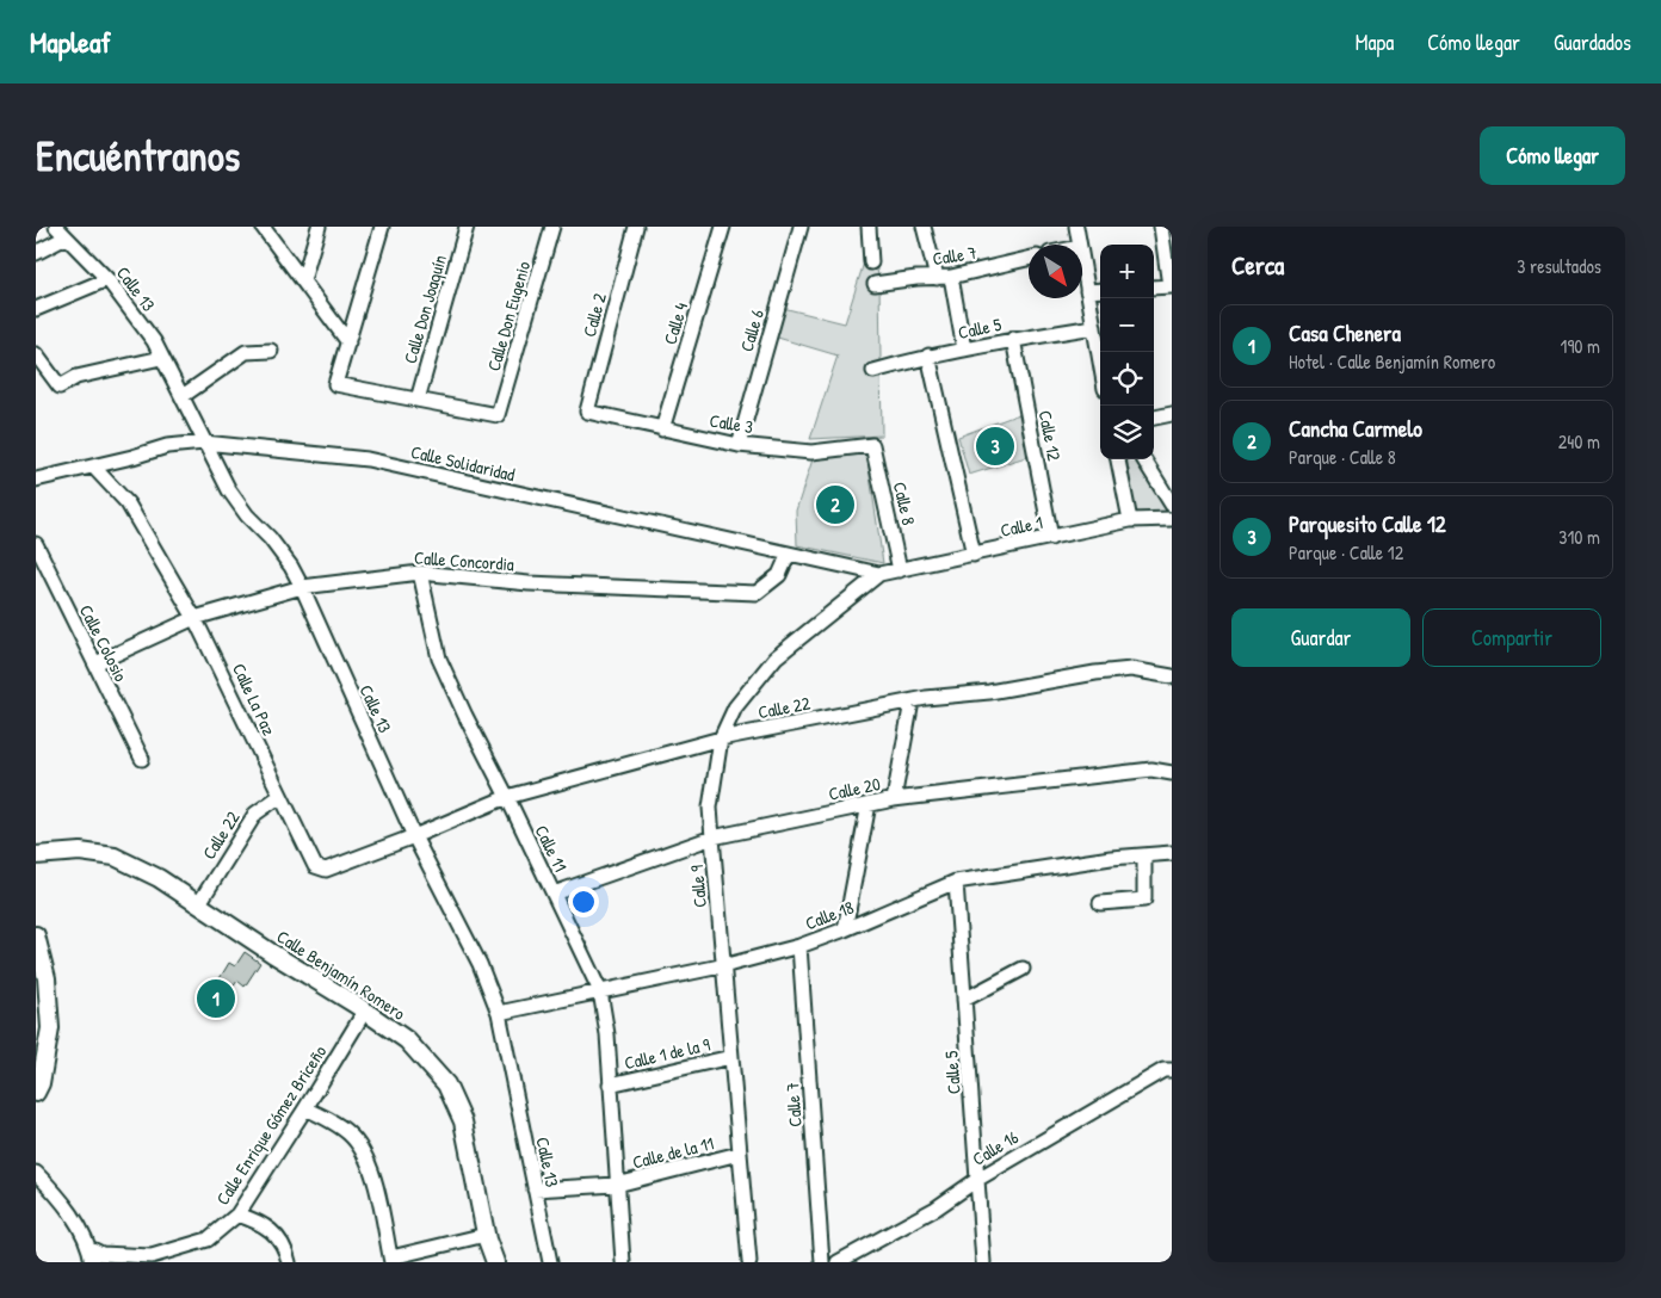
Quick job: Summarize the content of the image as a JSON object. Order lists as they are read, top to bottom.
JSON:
{
  "streets": {
    "street": [
      "Calle 7",
      "Calle 13",
      "Calle Don Joaquín",
      "Calle 2",
      "Calle Don Eugenio",
      "Calle 4",
      "Calle 5",
      "Calle 6",
      "Calle 3",
      "Calle 12",
      "Calle Solidaridad",
      "Calle 8",
      "Calle 1",
      "Calle Concordia",
      "Calle Colosio",
      "Calle La Paz",
      "Calle 22",
      "Calle 20",
      "Calle 11",
      "Calle 9",
      "Calle 18",
      "Calle Benjamín Romero",
      "Calle 1 de la 9",
      "Calle Enrique Gómez Briceño",
      "Calle 16",
      "Calle de la 11"
    ]
  },
  "crossings": [
    ["Calle 7", "Calle 18"],
    ["Calle 13", "Calle Solidaridad"],
    ["Calle 13", "Calle Concordia"],
    ["Calle 13", "Calle La Paz"],
    ["Calle 13", "Calle 22"],
    ["Calle 13", "Calle 18"],
    ["Calle Don Joaquín", "Calle Don Eugenio"],
    ["Calle 2", "Calle 3"],
    ["Calle 4", "Calle 3"],
    ["Calle 5", "Calle 12"],
    ["Calle 5", "Calle 18"],
    ["Calle 5", "Calle 16"],
    ["Calle 6", "Calle 3"],
    ["Calle 3", "Calle 8"],
    ["Calle 12", "Calle 1"],
    ["Calle Solidaridad", "Calle 1"],
    ["Calle Solidaridad", "Calle Concordia"],
    ["Calle Solidaridad", "Calle La Paz"],
    ["Calle Solidaridad", "Calle 9"],
    ["Calle 8", "Calle 1"],
    ["Calle 1", "Calle 9"],
    ["Calle Concordia", "Calle Colosio"],
    ["Calle Concordia", "Calle La Paz"],
    ["Calle Concordia", "Calle 11"],
    ["Calle La Paz", "Calle 22"],
    ["Calle 22", "Calle 11"],
    ["Calle 22", "Calle 9"],
    ["Calle 22", "Calle Benjamín Romero"],
    ["Calle 20", "Calle 11"],
    ["Calle 20", "Calle 9"],
    ["Calle 11", "Calle 18"],
    ["Calle 11", "Calle 1 de la 9"],
    ["Calle 11", "Calle de la 11"],
    ["Calle 9", "Calle 18"],
    ["Calle 9", "Calle 1 de la 9"],
    ["Calle 9", "Calle de la 11"],
    ["Calle Benjamín Romero", "Calle Enrique Gómez Briceño"]
  ],
  "north": "bottom right",
  "page": {
    "header": "Mapleaf",
    "nav": ["Mapa", "Cómo llegar", "Guardados"],
    "buttons": [
      "Cómo llegar",
      ["Guardar", "Compartir"]
    ],
    "title": "Encuéntranos",
    "heading": ["Cerca", "3 resultados"],
    "map_buttons": ["+", "−"],
    "list": [
      {
        "mark": "1",
        "name": "Casa Chenera",
        "note": "Hotel · Calle Benjamín Romero",
        "value": "190 m"
      },
      {
        "mark": "2",
        "name": "Cancha Carmelo",
        "note": "Parque · Calle 8",
        "value": "240 m"
      },
      {
        "mark": "3",
        "name": "Parquesito Calle 12",
        "note": "Parque · Calle 12",
        "value": "310 m"
      }
    ],
    "pins": ["3", "2", "1"]
  }
}
